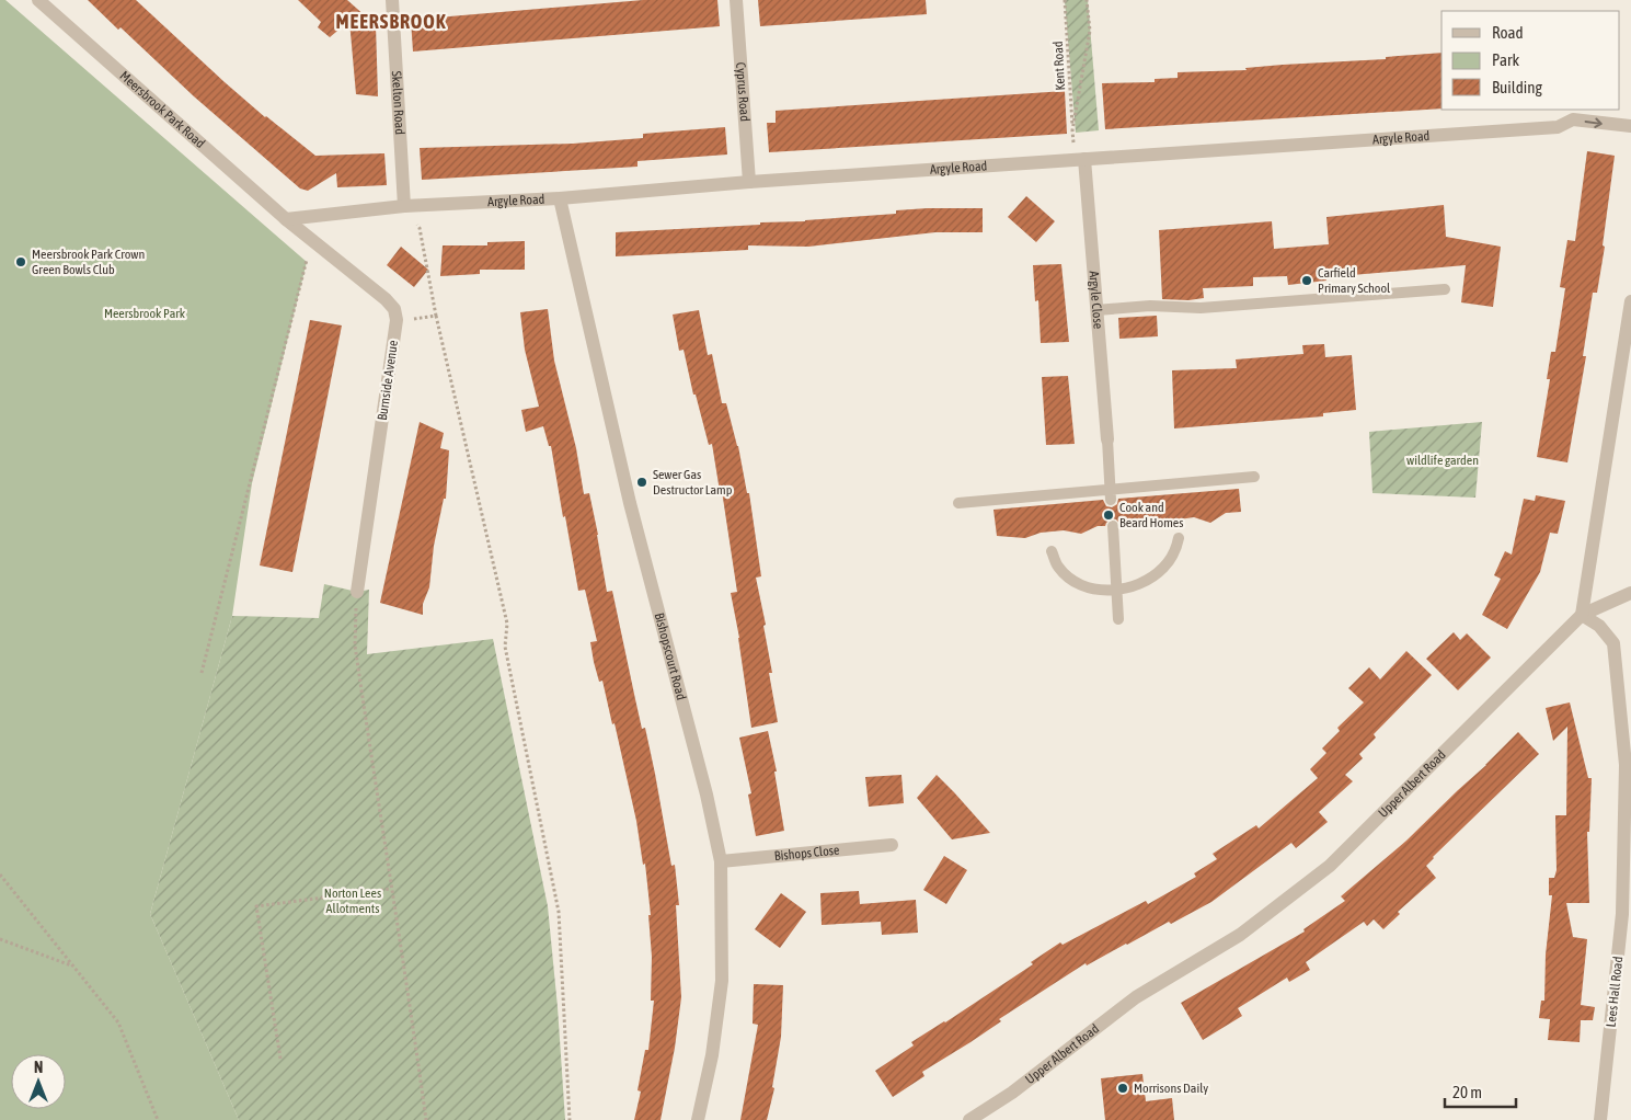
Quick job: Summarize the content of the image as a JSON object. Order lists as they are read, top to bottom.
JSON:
{
  "streets": {
    "street": [
      "Cyprus Road",
      "Skelton Road",
      "Meersbrook Park Road",
      "Argyle Road",
      "Argyle Close",
      "Burnside Avenue",
      "Bishopscourt Road",
      "Upper Albert Road",
      "Bishops Close",
      "Lees Hall Road"
    ],
    "path": ["Kent Road"]
  },
  "crossings": [
    ["Cyprus Road", "Argyle Road"],
    ["Skelton Road", "Argyle Road"],
    ["Meersbrook Park Road", "Argyle Road"],
    ["Meersbrook Park Road", "Burnside Avenue"],
    ["Argyle Road", "Argyle Close"],
    ["Argyle Road", "Burnside Avenue"],
    ["Argyle Road", "Bishopscourt Road"],
    ["Bishopscourt Road", "Bishops Close"],
    ["Upper Albert Road", "Lees Hall Road"]
  ],
  "one_way": ["Argyle Road"],
  "districts": ["MEERSBROOK"],
  "parks": ["Meersbrook Park", "wildlife garden", "Norton Lees Allotments"],
  "places": [
    "Meersbrook Park Crown Green Bowls Club",
    "Carfield Primary School",
    "Sewer Gas Destructor Lamp",
    "Cook and Beard Homes",
    "Morrisons Daily"
  ],
  "legend": ["Road", "Park", "Building"],
  "scale_bar": "20 m",
  "north": "top"
}
